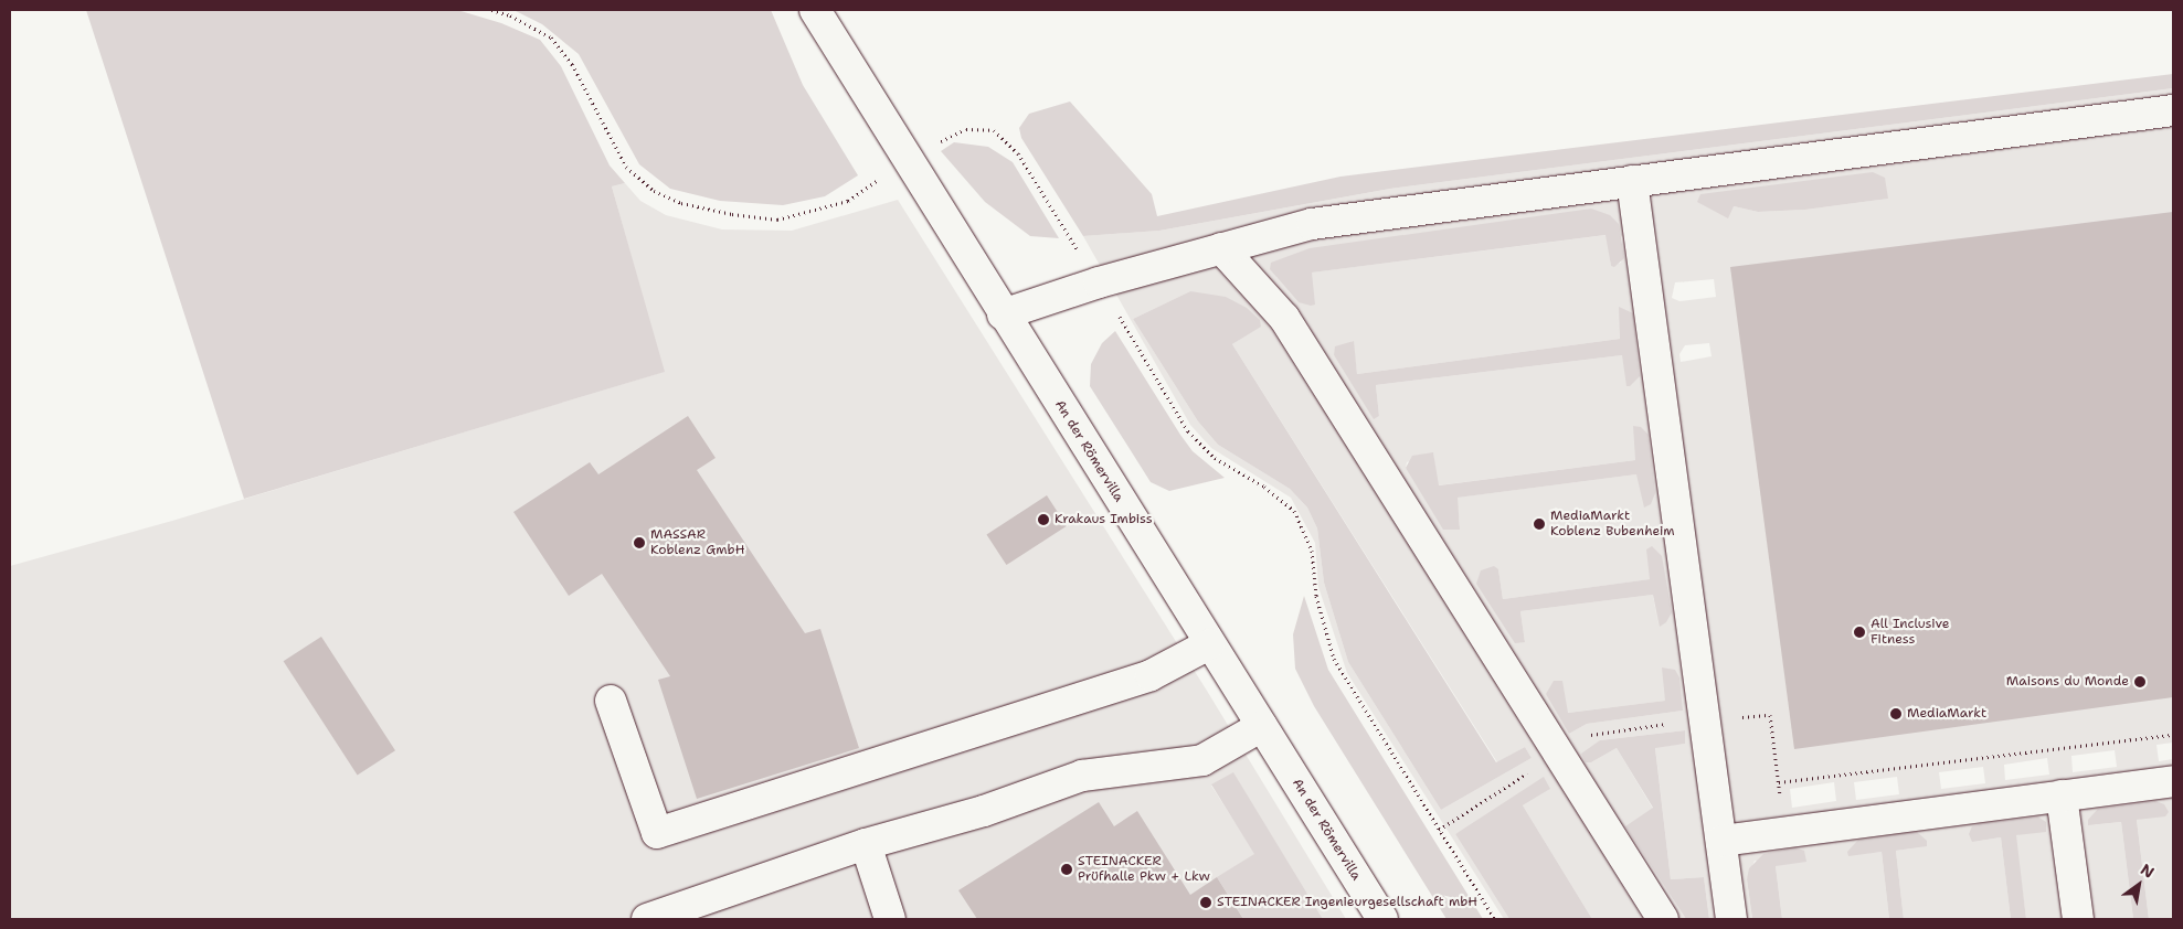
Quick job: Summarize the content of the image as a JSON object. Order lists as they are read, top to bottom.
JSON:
{
  "streets": {
    "street": ["An der Römervilla"]
  },
  "places": [
    "Krakaus Imbiss",
    "MediaMarkt Koblenz Bubenheim",
    "MASSAR Koblenz GmbH",
    "All Inclusive Fitness",
    "Maisons du Monde",
    "MediaMarkt",
    "STEINACKER Prüfhalle Pkw + Lkw",
    "STEINACKER Ingenieurgesellschaft mbH"
  ],
  "north": "top right"
}
